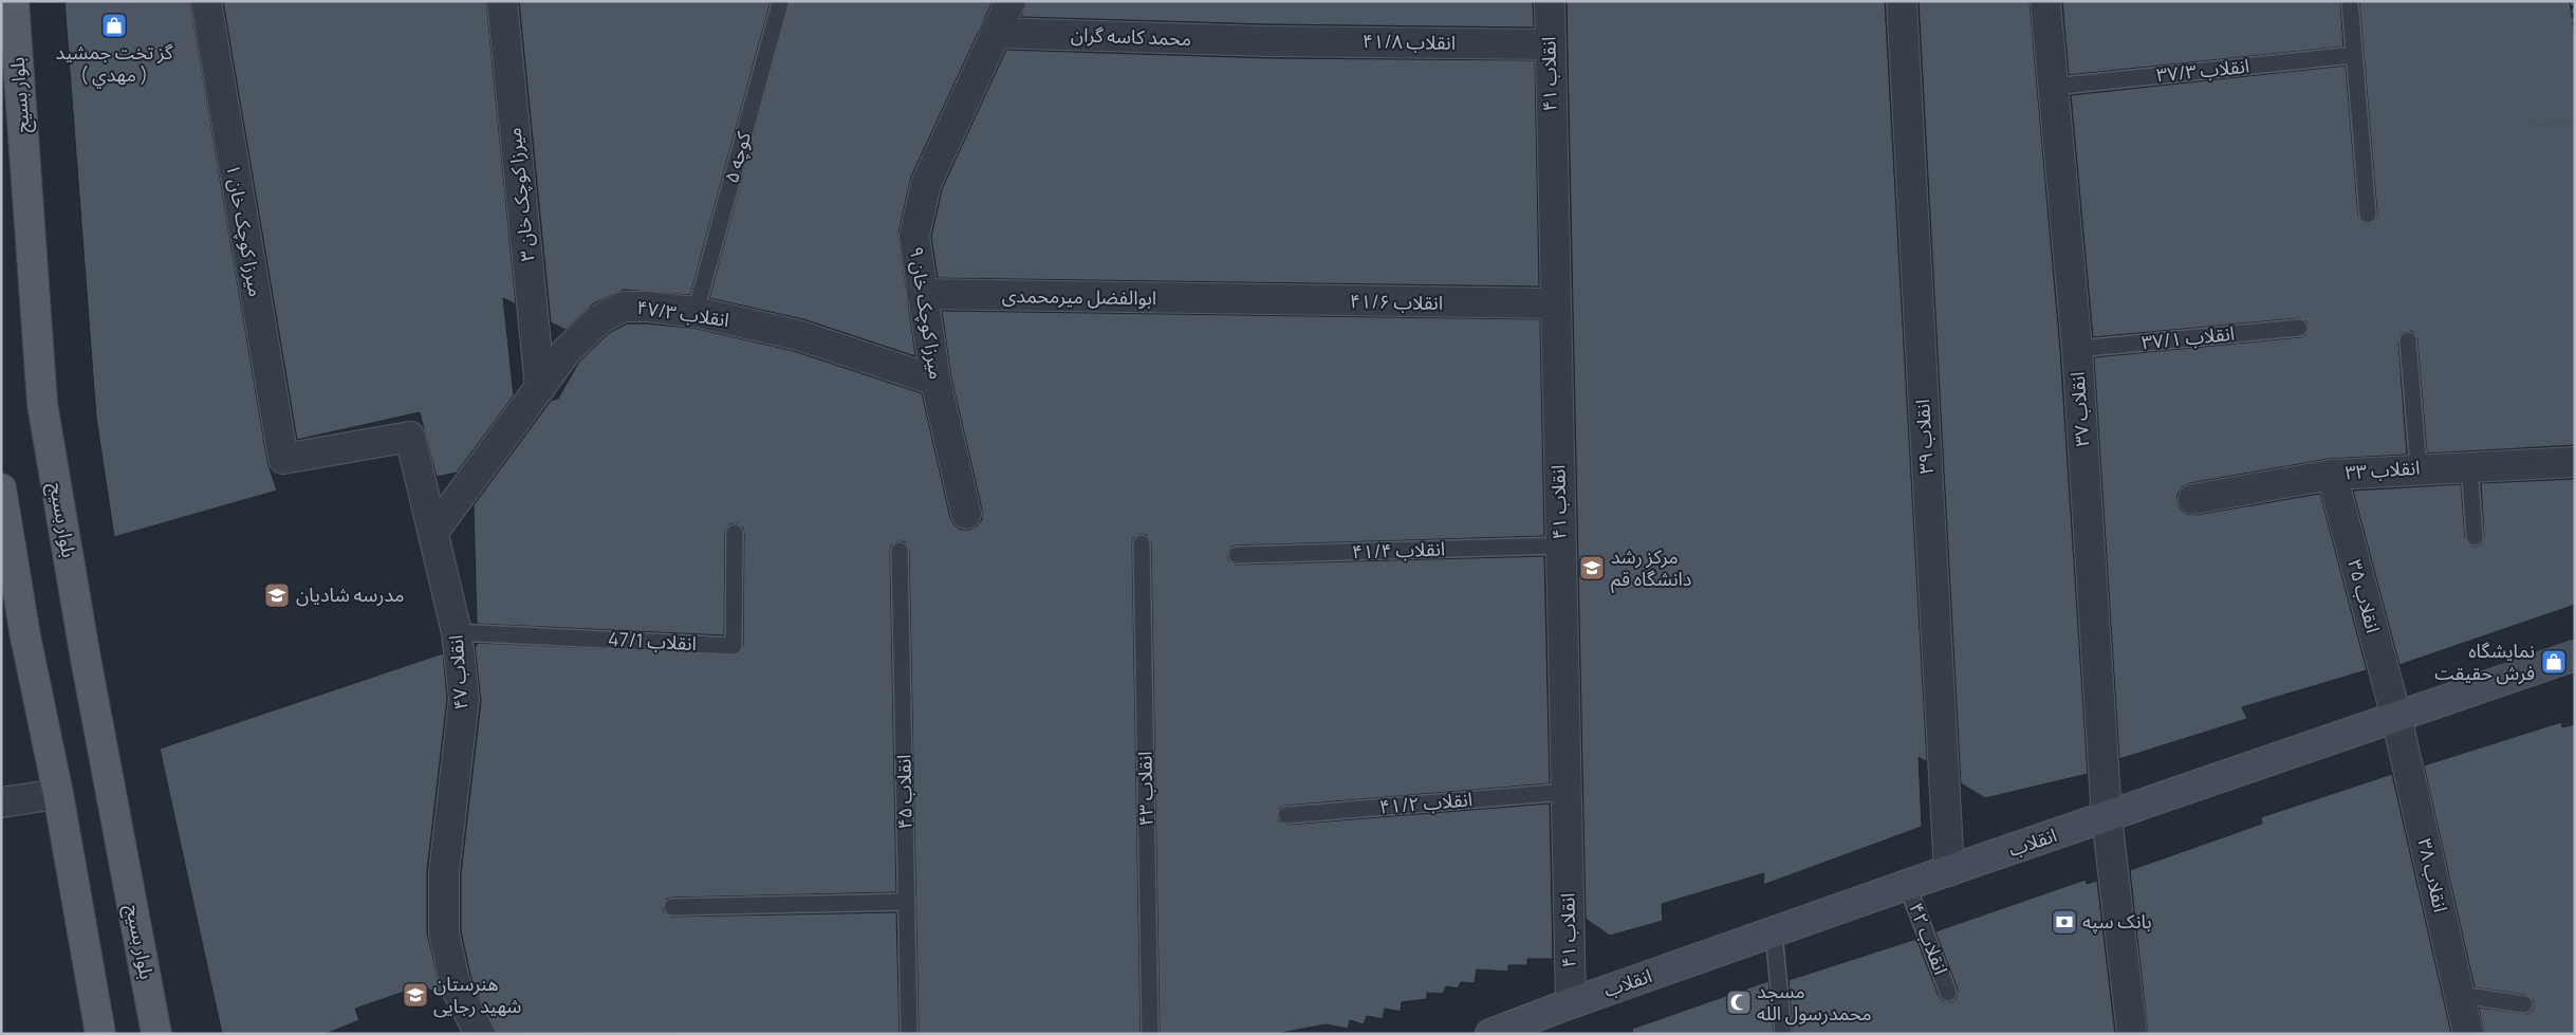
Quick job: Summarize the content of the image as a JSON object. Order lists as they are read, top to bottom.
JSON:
{
  "streets": {
    "main road": ["بلوار بسیج", "انقلاب"],
    "street": [
      "محمد کاسه گران",
      "انقلاب ۴۱/۸",
      "انقلاب ۴۱",
      "میرزا کوچک خان ۳",
      "میرزا کوچک خان ۱",
      "ابوالفضل میرمحمدی",
      "انقلاب ۴۱/۶",
      "میرزا کوچک خان ۹",
      "انقلاب ۴۷/۳",
      "انقلاب ۳۷",
      "انقلاب ۳۹",
      "انقلاب ۳۳",
      "انقلاب ۳۵",
      "انقلاب ۴۷",
      "انقلاب ۳۸"
    ],
    "lane": [
      "انقلاب ۳۷/۳",
      "کوچه ۵",
      "انقلاب ۳۷/۱",
      "انقلاب ۴۱/۴",
      "انقلاب 47/1",
      "انقلاب ۴۳",
      "انقلاب ۴۵",
      "انقلاب ۴۱/۲",
      "انقلاب ۴۲"
    ]
  },
  "crossings": [
    ["محمد کاسه گران", "انقلاب ۴۱/۸"],
    ["محمد کاسه گران", "میرزا کوچک خان ۹"],
    ["انقلاب ۴۱/۸", "انقلاب ۴۱"],
    ["انقلاب ۳۷/۳", "انقلاب ۳۷"],
    ["انقلاب ۴۱", "انقلاب ۴۱/۶"],
    ["انقلاب ۴۱", "انقلاب ۴۱/۴"],
    ["انقلاب ۴۱", "انقلاب ۴۱/۲"],
    ["انقلاب ۴۱", "انقلاب"],
    ["کوچه ۵", "انقلاب ۴۷/۳"],
    ["میرزا کوچک خان ۳", "انقلاب ۴۷/۳"],
    ["میرزا کوچک خان ۱", "انقلاب ۴۷"],
    ["ابوالفضل میرمحمدی", "انقلاب ۴۱/۶"],
    ["ابوالفضل میرمحمدی", "میرزا کوچک خان ۹"],
    ["میرزا کوچک خان ۹", "انقلاب ۴۷/۳"],
    ["انقلاب ۴۷/۳", "انقلاب ۴۷"],
    ["انقلاب ۳۷/۱", "انقلاب ۳۷"],
    ["انقلاب ۳۷", "انقلاب"],
    ["انقلاب ۳۹", "انقلاب"],
    ["انقلاب ۳۳", "انقلاب ۳۵"],
    ["انقلاب ۳۵", "انقلاب"],
    ["انقلاب ۳۵", "انقلاب ۳۸"],
    ["انقلاب 47/1", "انقلاب ۴۷"],
    ["انقلاب", "انقلاب ۳۸"],
    ["انقلاب", "انقلاب ۴۲"]
  ],
  "places": {
    "shop": ["گز تخت جمشيد ( مهدي )", "نمایشگاه فرش حقیقت"],
    "school or university": ["مرکز رشد دانشگاه قم", "مدرسه شادیان", "هنرستان شهید رجایی"],
    "bank": ["بانک سپه"],
    "mosque": ["مسجد محمدرسول الله"]
  }
}
